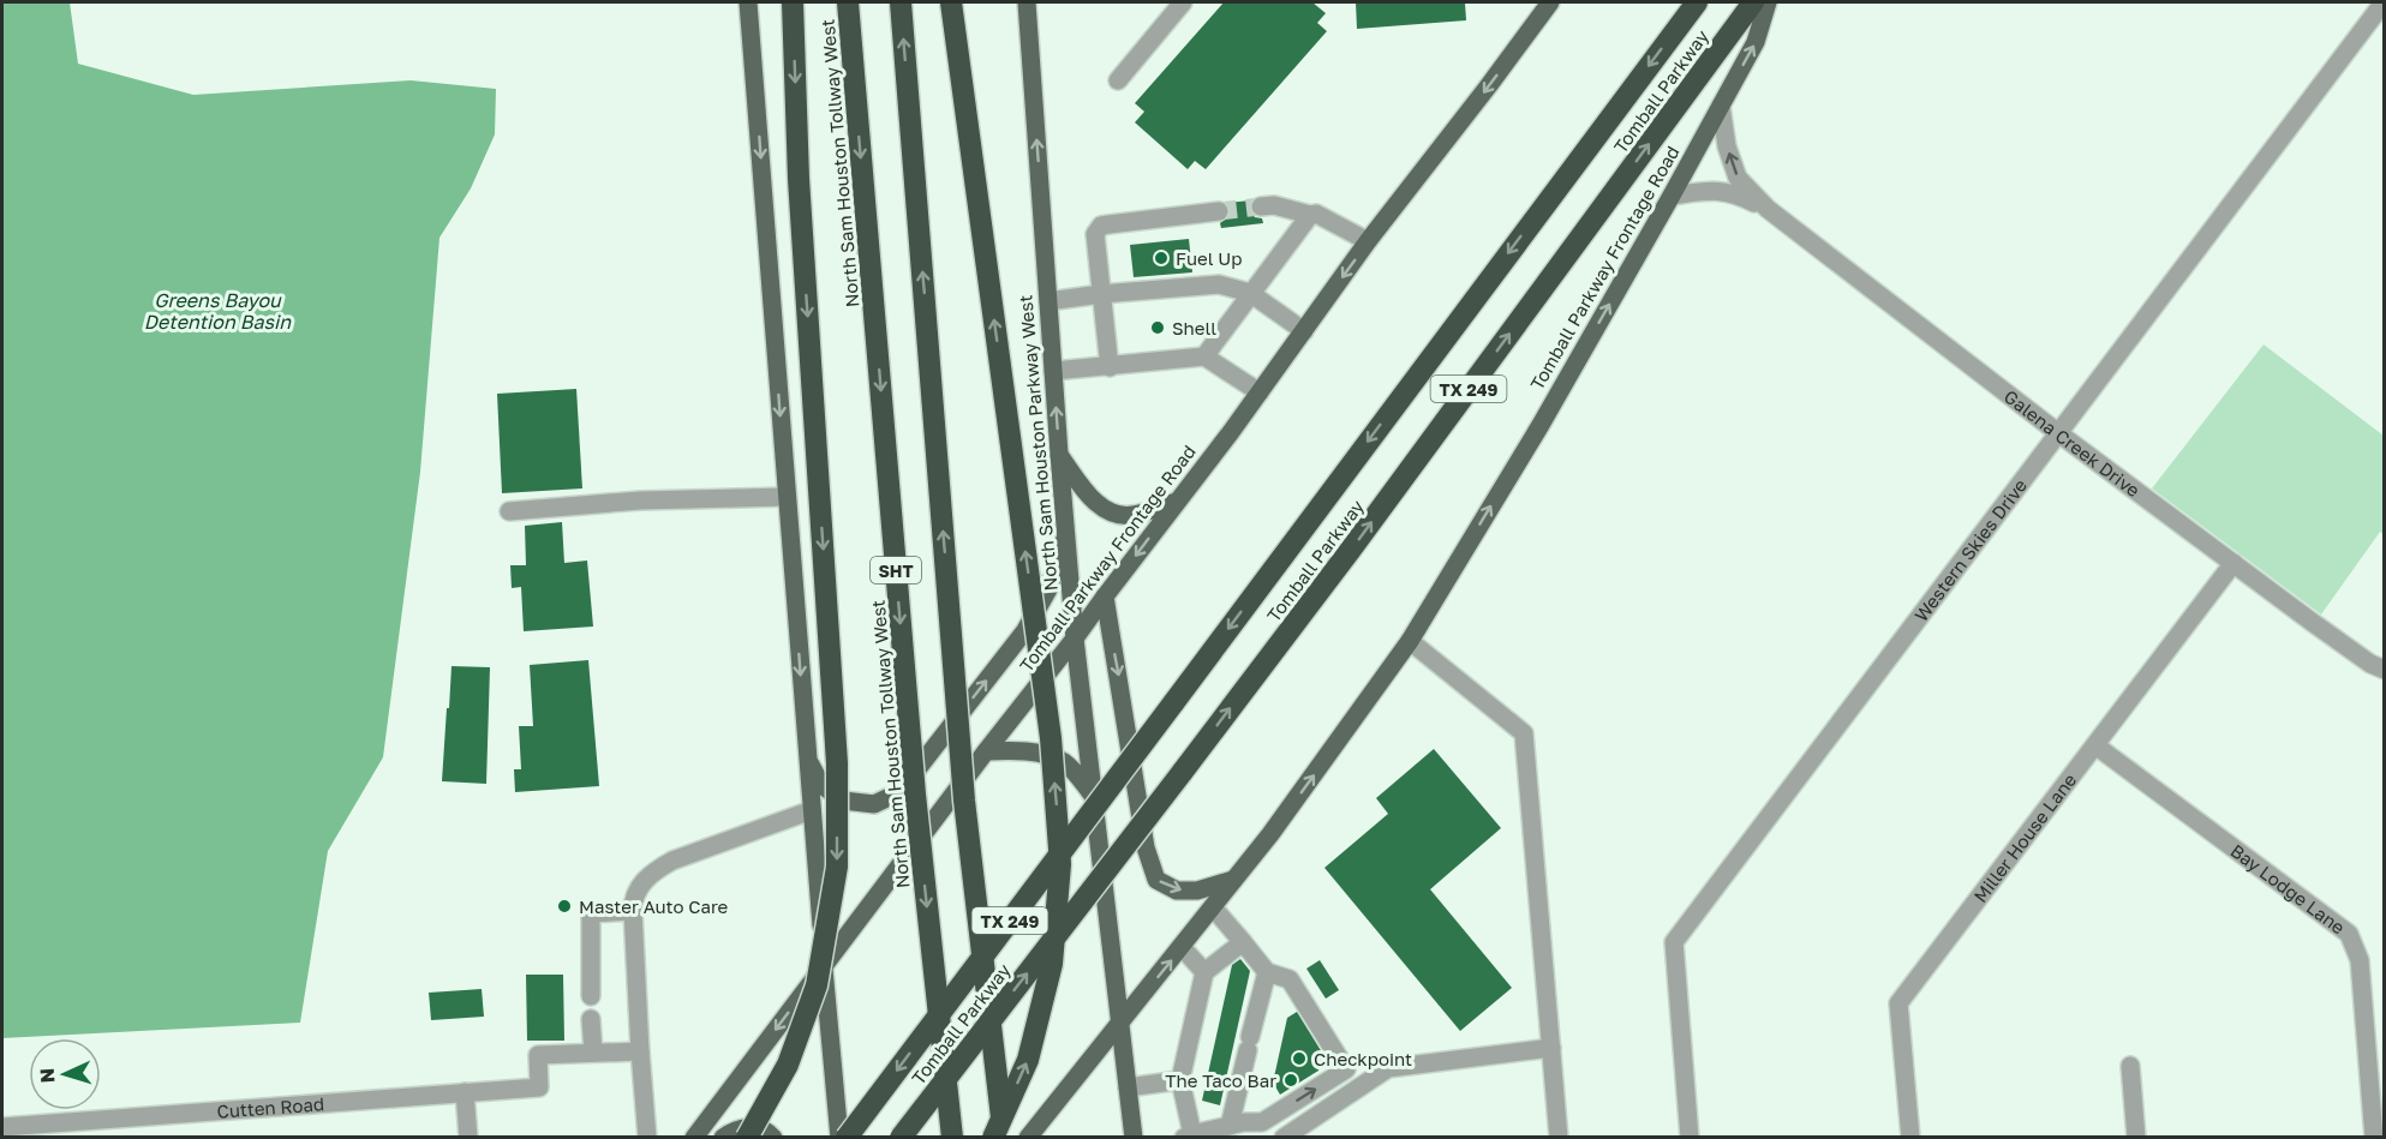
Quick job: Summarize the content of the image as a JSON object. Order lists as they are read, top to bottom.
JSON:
{
  "streets": {
    "highway": [
      "Tomball Parkway",
      "North Sam Houston Tollway West",
      "TX 249",
      "SHT"
    ],
    "main road": ["Tomball Parkway Frontage Road", "North Sam Houston Parkway West"],
    "street": [
      "Galena Creek Drive",
      "Western Skies Drive",
      "Miller House Lane",
      "Bay Lodge Lane",
      "Cutten Road"
    ]
  },
  "crossings": [
    ["Tomball Parkway Frontage Road", "North Sam Houston Parkway West"],
    ["Tomball Parkway Frontage Road", "Galena Creek Drive"],
    ["Galena Creek Drive", "Western Skies Drive"],
    ["Galena Creek Drive", "Miller House Lane"],
    ["Miller House Lane", "Bay Lodge Lane"]
  ],
  "water": ["Greens Bayou Detention Basin"],
  "places": [
    "Fuel Up",
    "Shell",
    "Master Auto Care",
    "Checkpoint",
    "The Taco Bar"
  ],
  "north": "left"
}
